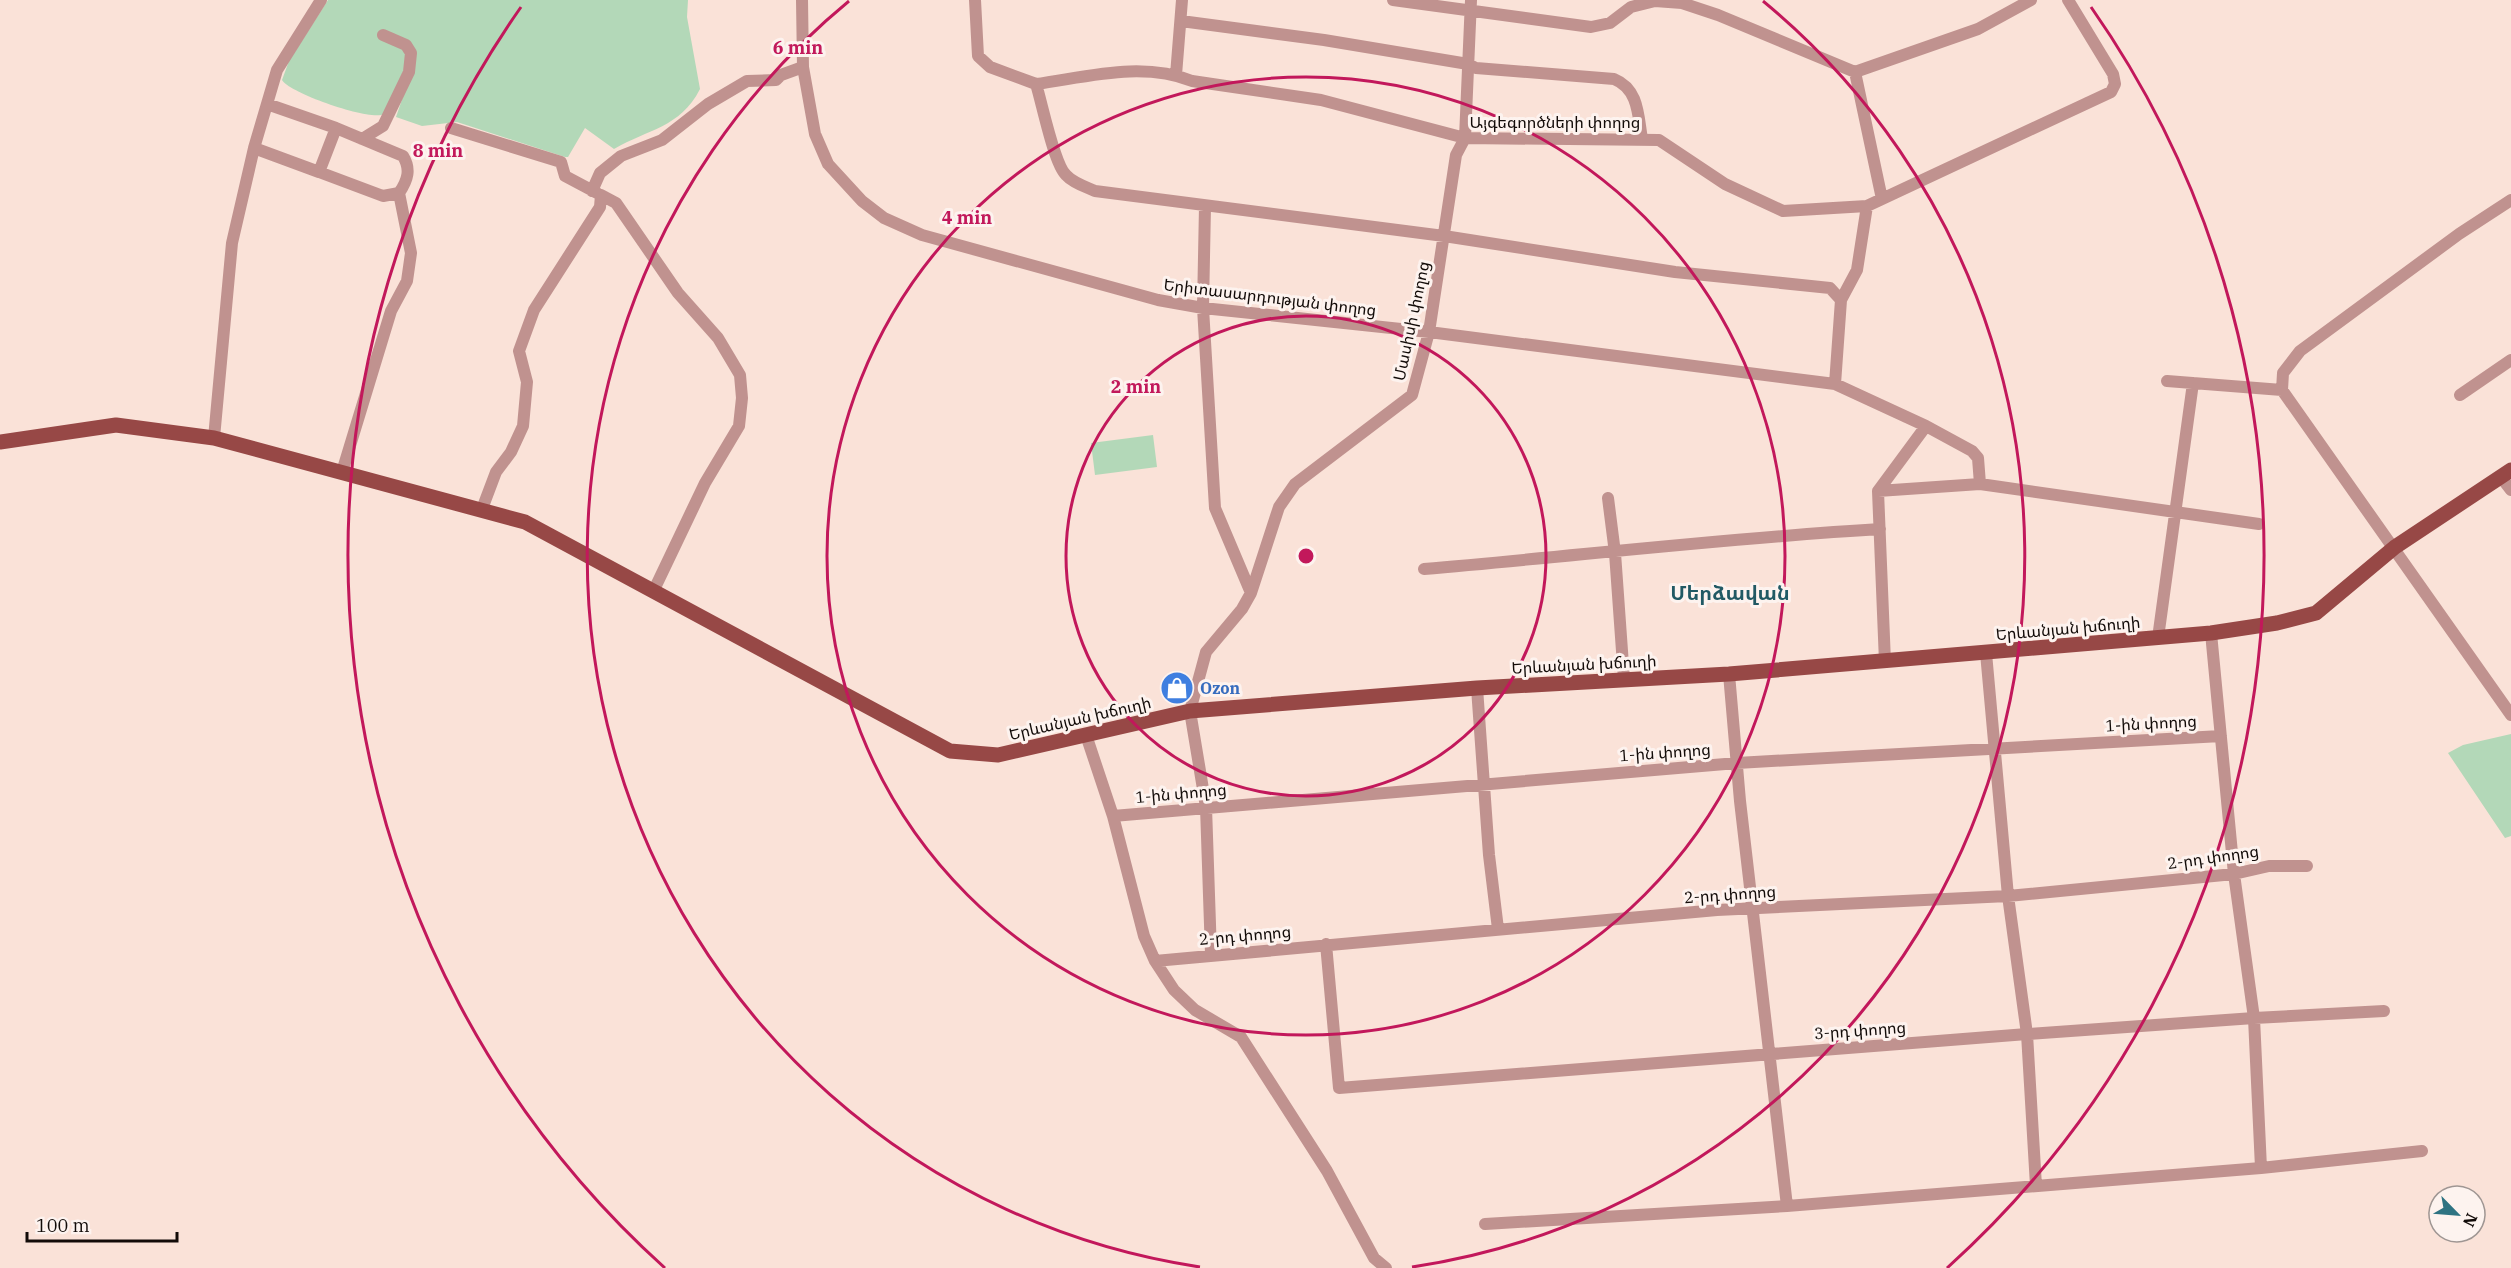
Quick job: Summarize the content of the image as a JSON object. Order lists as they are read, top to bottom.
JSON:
{
  "streets": {
    "main road": ["Երևանյան խճուղի"],
    "street": [
      "Այգեգործների փողոց",
      "Երիտասարդության փողոց",
      "Մասիսի փողոց",
      "1-ին փողոց",
      "2-րդ փողոց",
      "3-րդ փողոց"
    ]
  },
  "crossings": [
    ["Այգեգործների փողոց", "Մասիսի փողոց"],
    ["Երիտասարդության փողոց", "Մասիսի փողոց"],
    ["Մասիսի փողոց", "Երևանյան խճուղի"],
    ["2-րդ փողոց", "3-րդ փողոց"]
  ],
  "districts": ["Մերձավան"],
  "places": {
    "shop": ["Ozon"]
  },
  "scale_bar": "100 m",
  "north": "bottom right",
  "rings": [
    "6 min",
    "8 min",
    "4 min",
    "2 min"
  ]
}
